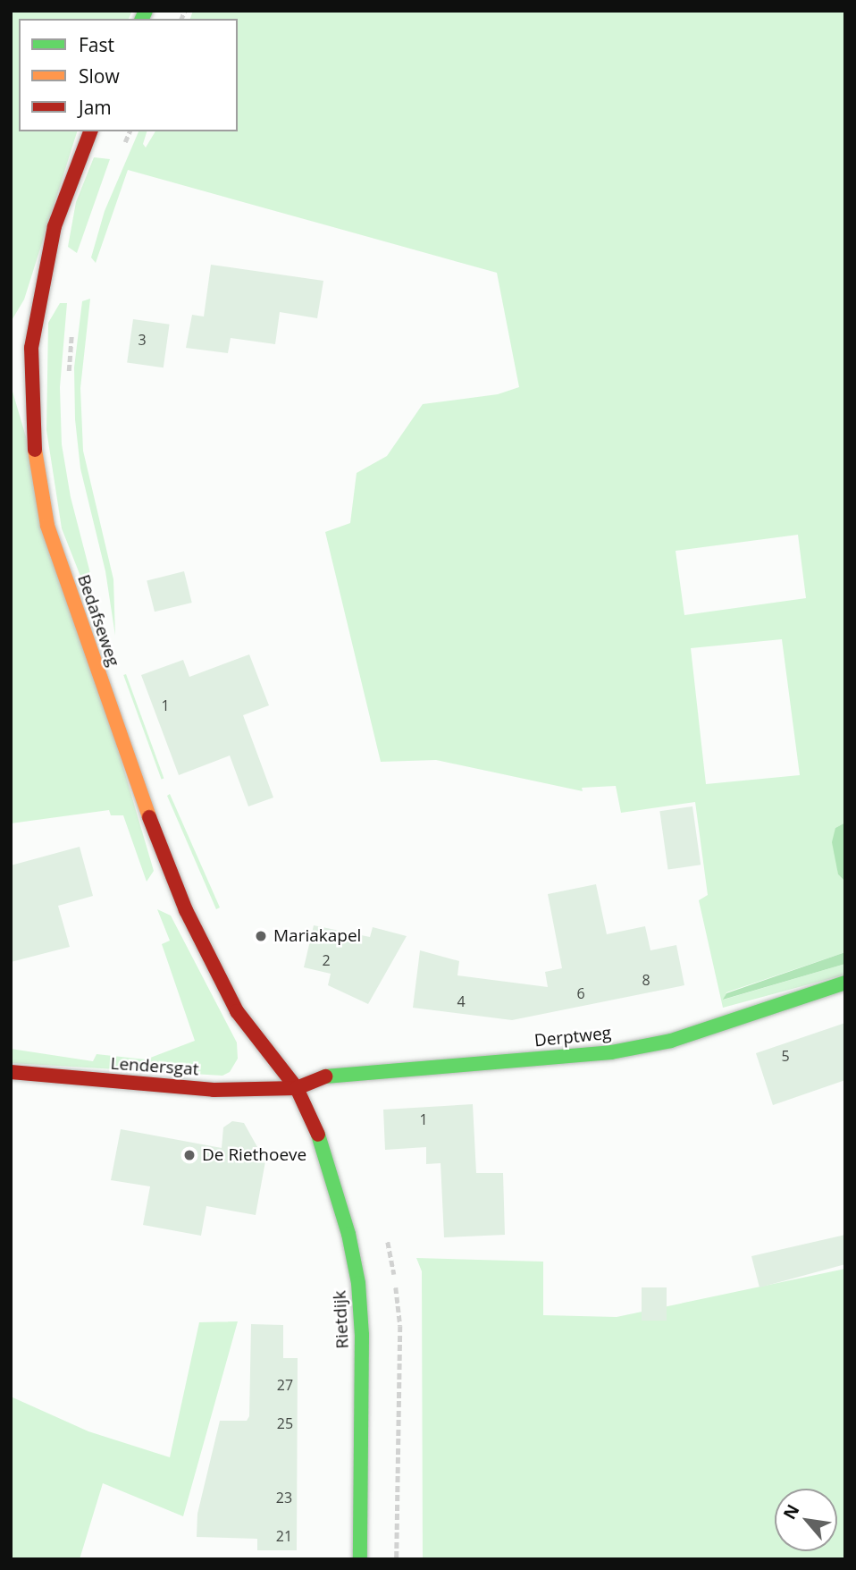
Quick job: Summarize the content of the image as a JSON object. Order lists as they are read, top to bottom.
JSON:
{
  "streets": {
    "street": [
      "Bedafseweg",
      "Derptweg",
      "Lendersgat",
      "Rietdijk"
    ]
  },
  "crossings": [
    ["Bedafseweg", "Derptweg"],
    ["Bedafseweg", "Lendersgat"],
    ["Bedafseweg", "Rietdijk"],
    ["Derptweg", "Lendersgat"],
    ["Derptweg", "Rietdijk"],
    ["Lendersgat", "Rietdijk"]
  ],
  "places": ["Mariakapel", "De Riethoeve"],
  "house_numbers": [
    "3",
    "1",
    "2",
    "8",
    "6",
    "4",
    "5",
    "1",
    "27",
    "25",
    "23",
    "21"
  ],
  "legend": ["Fast", "Slow", "Jam"],
  "north": "top left"
}
